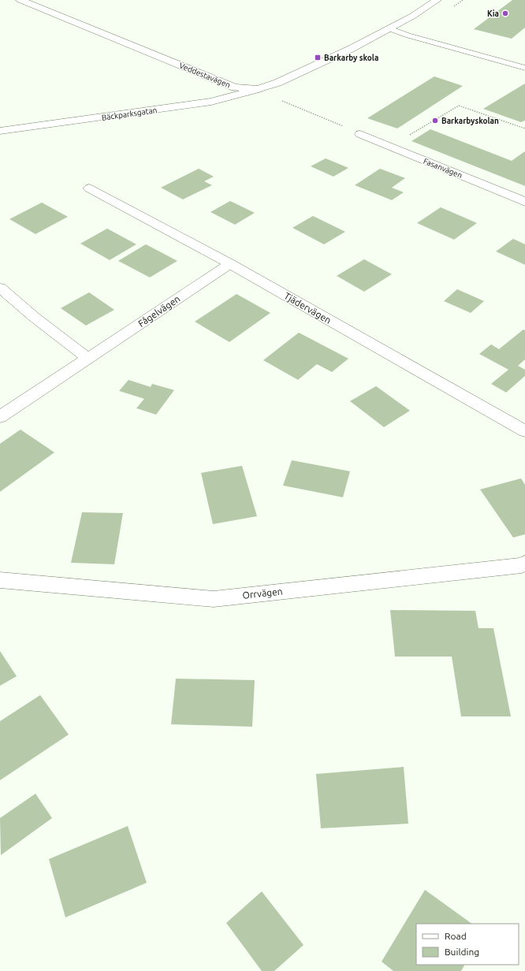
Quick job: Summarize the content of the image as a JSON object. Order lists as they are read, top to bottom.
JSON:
{
  "streets": {
    "street": [
      "Veddestavägen",
      "Bäckparksgatan",
      "Fasanvägen",
      "Tjädervägen",
      "Fågelvägen",
      "Orrvägen"
    ]
  },
  "crossings": [
    ["Veddestavägen", "Bäckparksgatan"],
    ["Tjädervägen", "Fågelvägen"]
  ],
  "places": {
    "other": ["Kia", "Barkarbyskolan"],
    "transit": ["Barkarby skola"]
  },
  "legend": ["Road", "Building"]
}
